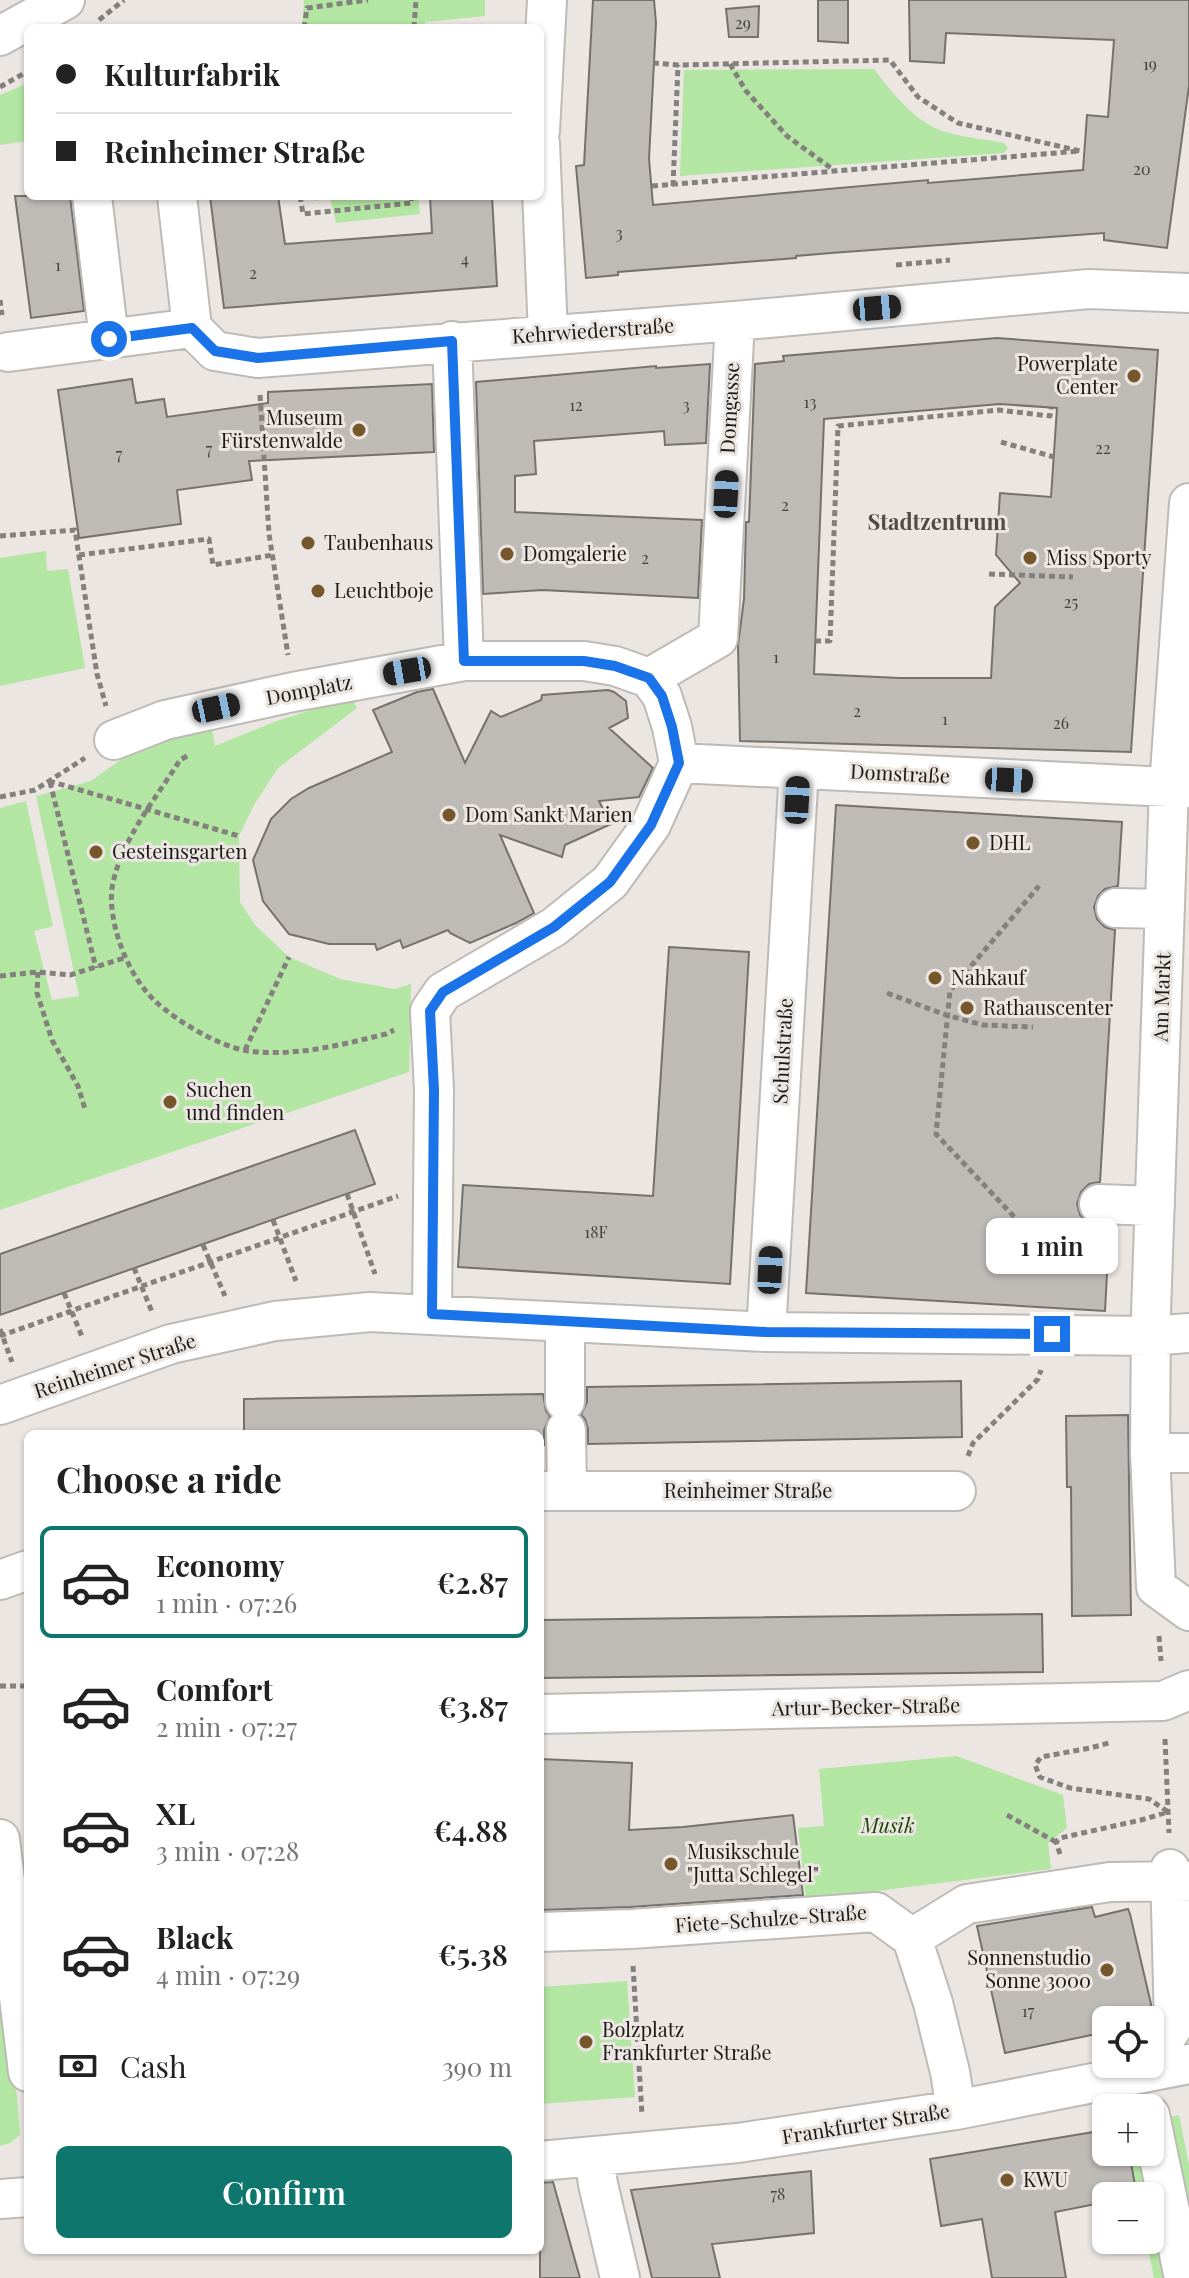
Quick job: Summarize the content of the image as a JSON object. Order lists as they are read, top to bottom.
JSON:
{
  "streets": {
    "street": [
      "Kehrwiederstraße",
      "Domgasse",
      "Domplatz",
      "Domstraße",
      "Am Markt",
      "Schulstraße",
      "Reinheimer Straße",
      "Artur-Becker-Straße",
      "Fiete-Schulze-Straße",
      "Frankfurter Straße"
    ]
  },
  "crossings": [
    ["Kehrwiederstraße", "Domgasse"],
    ["Domgasse", "Domplatz"],
    ["Domstraße", "Am Markt"],
    ["Domstraße", "Schulstraße"],
    ["Am Markt", "Reinheimer Straße"],
    ["Schulstraße", "Reinheimer Straße"]
  ],
  "districts": ["Stadtzentrum"],
  "parks": ["Musik"],
  "places": [
    "Powerplate Center",
    "Museum Fürstenwalde",
    "Taubenhaus",
    "Domgalerie",
    "Miss Sporty",
    "Leuchtboje",
    "Dom Sankt Marien",
    "DHL",
    "Gesteinsgarten",
    "Nahkauf",
    "Rathauscenter",
    "Suchen und finden",
    "Musikschule \"Jutta Schlegel\"",
    "Sonnenstudio Sonne 3000",
    "Bolzplatz Frankfurter Straße",
    "KWU"
  ],
  "house_numbers": [
    "29",
    "19",
    "20",
    "3",
    "4",
    "1",
    "2",
    "13",
    "12",
    "3",
    "22",
    "7",
    "7",
    "2",
    "2",
    "25",
    "1",
    "2",
    "1",
    "26",
    "18F",
    "17",
    "78"
  ],
  "page": {
    "banner": ["Kulturfabrik", "Reinheimer Straße"],
    "bubble": "1 min",
    "heading": "Choose a ride",
    "list": [
      {
        "name": "Economy",
        "note": "1 min · 07:26",
        "value": "€2.87"
      },
      {
        "name": "Comfort",
        "note": "2 min · 07:27",
        "value": "€3.87"
      },
      {
        "name": "XL",
        "note": "3 min · 07:28",
        "value": "€4.88"
      },
      {
        "name": "Black",
        "note": "4 min · 07:29",
        "value": "€5.38"
      }
    ],
    "map_buttons": ["+", "−"],
    "pay": ["Cash", "390 m"],
    "buttons": "Confirm"
  }
}
